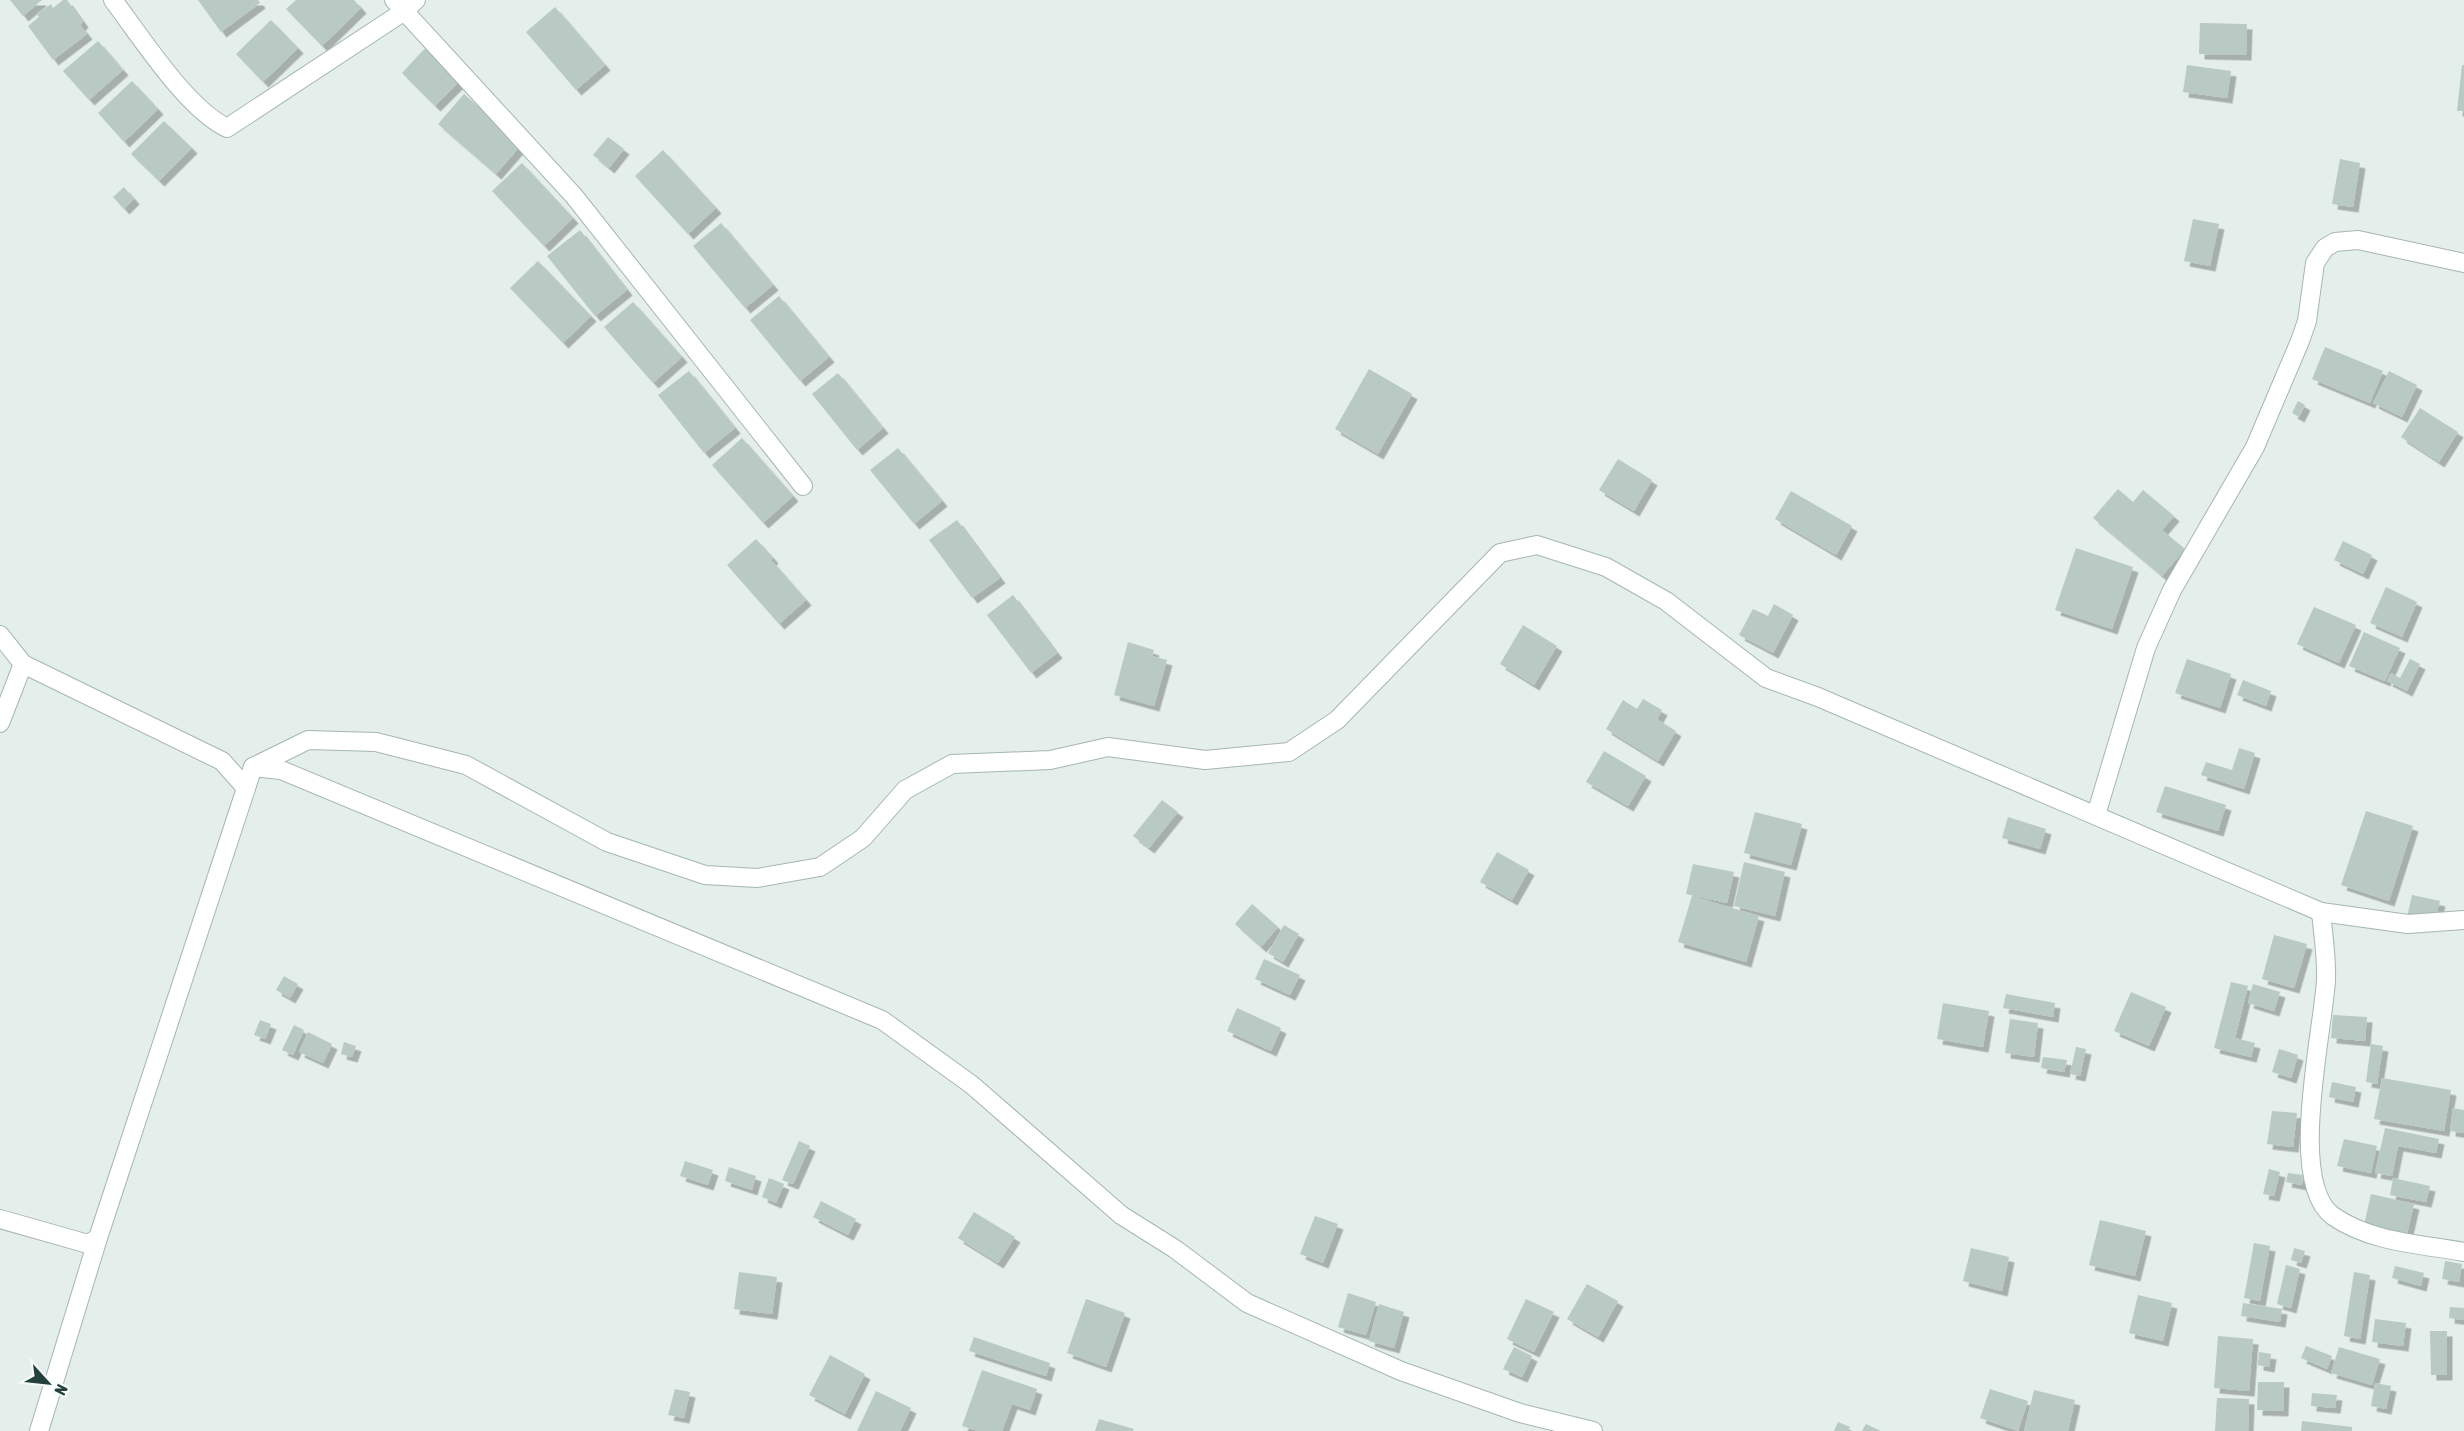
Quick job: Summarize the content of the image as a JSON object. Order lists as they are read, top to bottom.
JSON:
{
  "north": "bottom right"
}
